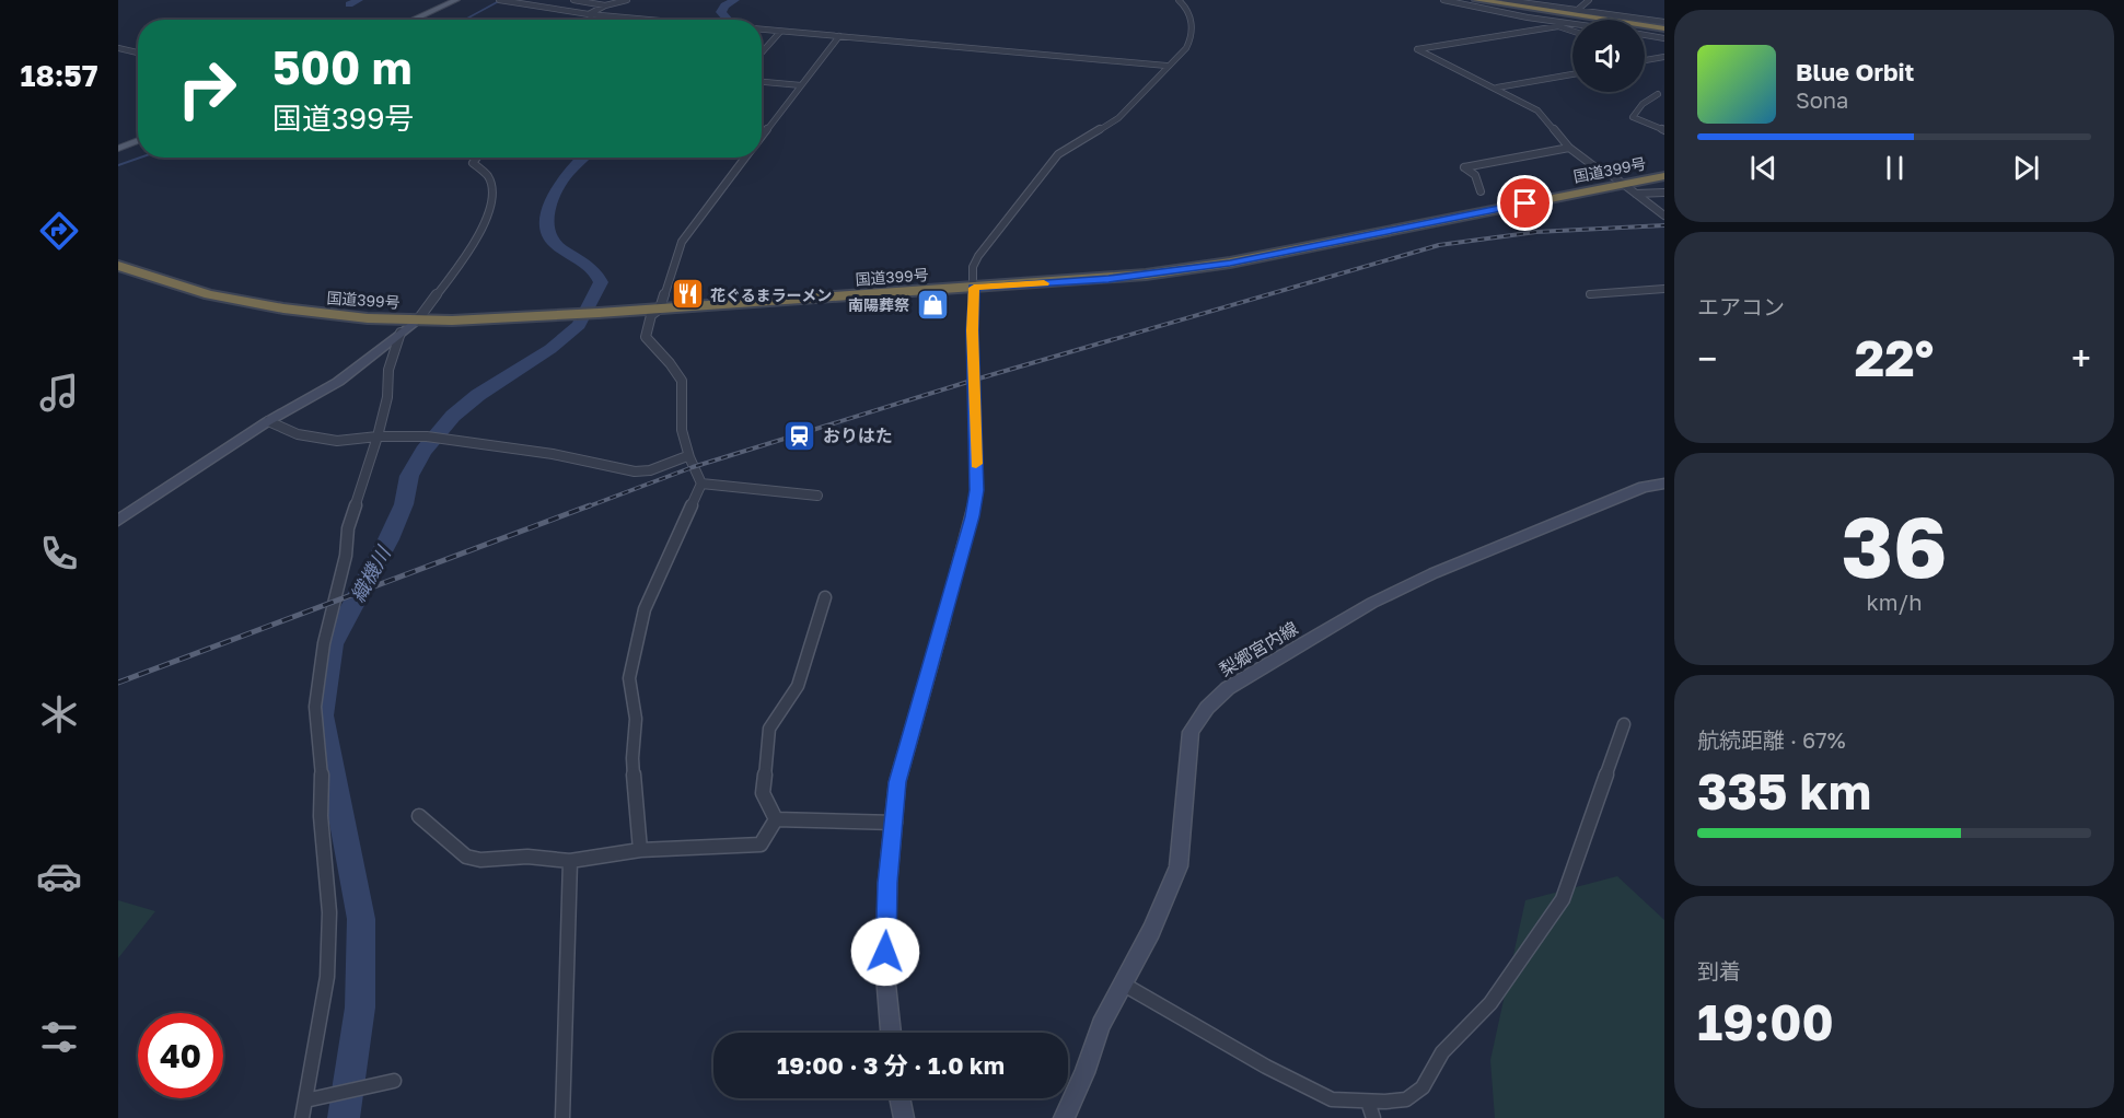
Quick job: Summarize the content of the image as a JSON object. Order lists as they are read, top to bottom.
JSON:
{
  "streets": {
    "highway": ["国道399号"],
    "main road": ["梨郷宮内線"]
  },
  "water": ["織機川"],
  "places": {
    "restaurant": ["花ぐるまラーメン"],
    "shop": ["南陽葬祭"],
    "station": ["おりはた"]
  },
  "page": {
    "tabs": "18:57",
    "turn": ["500 m", "国道399号"],
    "song": ["Blue Orbit", "Sona"],
    "tile": [
      "エアコン",
      ["36", "km/h"],
      ["航続距離 · 67%", "335 km"],
      ["到着", "19:00"]
    ],
    "heat": ["−", "22°", "+"],
    "limit": "40",
    "trip": "19:00 · 3 分 · 1.0 km"
  }
}
